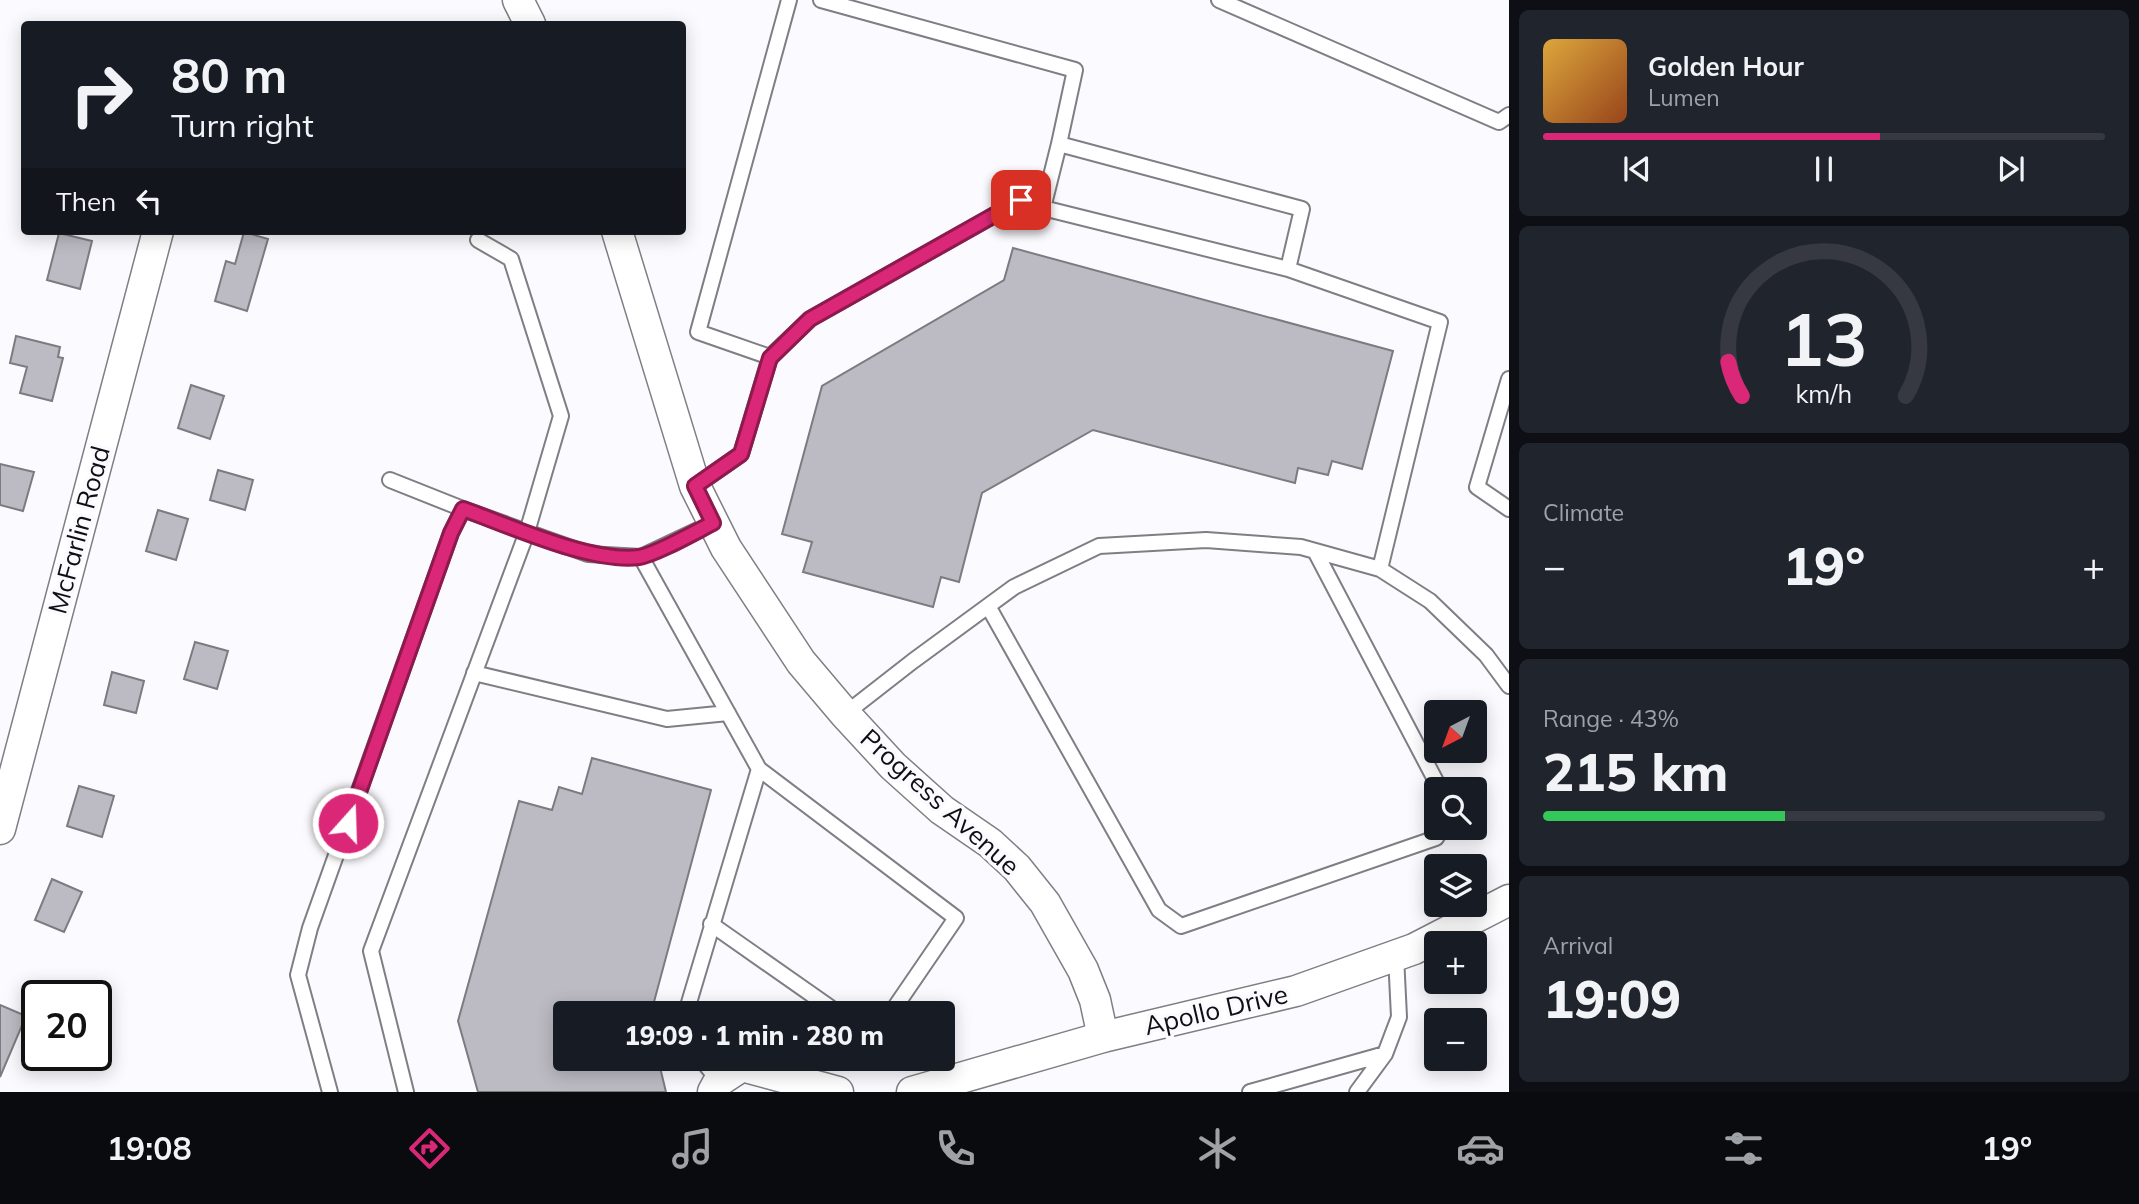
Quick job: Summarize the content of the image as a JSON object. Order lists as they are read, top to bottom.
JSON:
{
  "streets": {
    "street": ["McFarlin Road", "Progress Avenue", "Apollo Drive"]
  },
  "crossings": [
    ["Progress Avenue", "Apollo Drive"]
  ],
  "north": "bottom left",
  "page": {
    "turn": ["80 m", "Turn right"],
    "song": ["Golden Hour", "Lumen"],
    "then": "Then",
    "tile": [
      "Climate",
      ["Range · 43%", "215 km"],
      ["Arrival", "19:09"]
    ],
    "heat": ["−", "19°", "+"],
    "map_buttons": ["+", "−"],
    "limit": "20",
    "trip": "19:09 · 1 min · 280 m",
    "tabs": ["19:08", "19°"],
    "gauge": ["13", "km/h"]
  }
}
